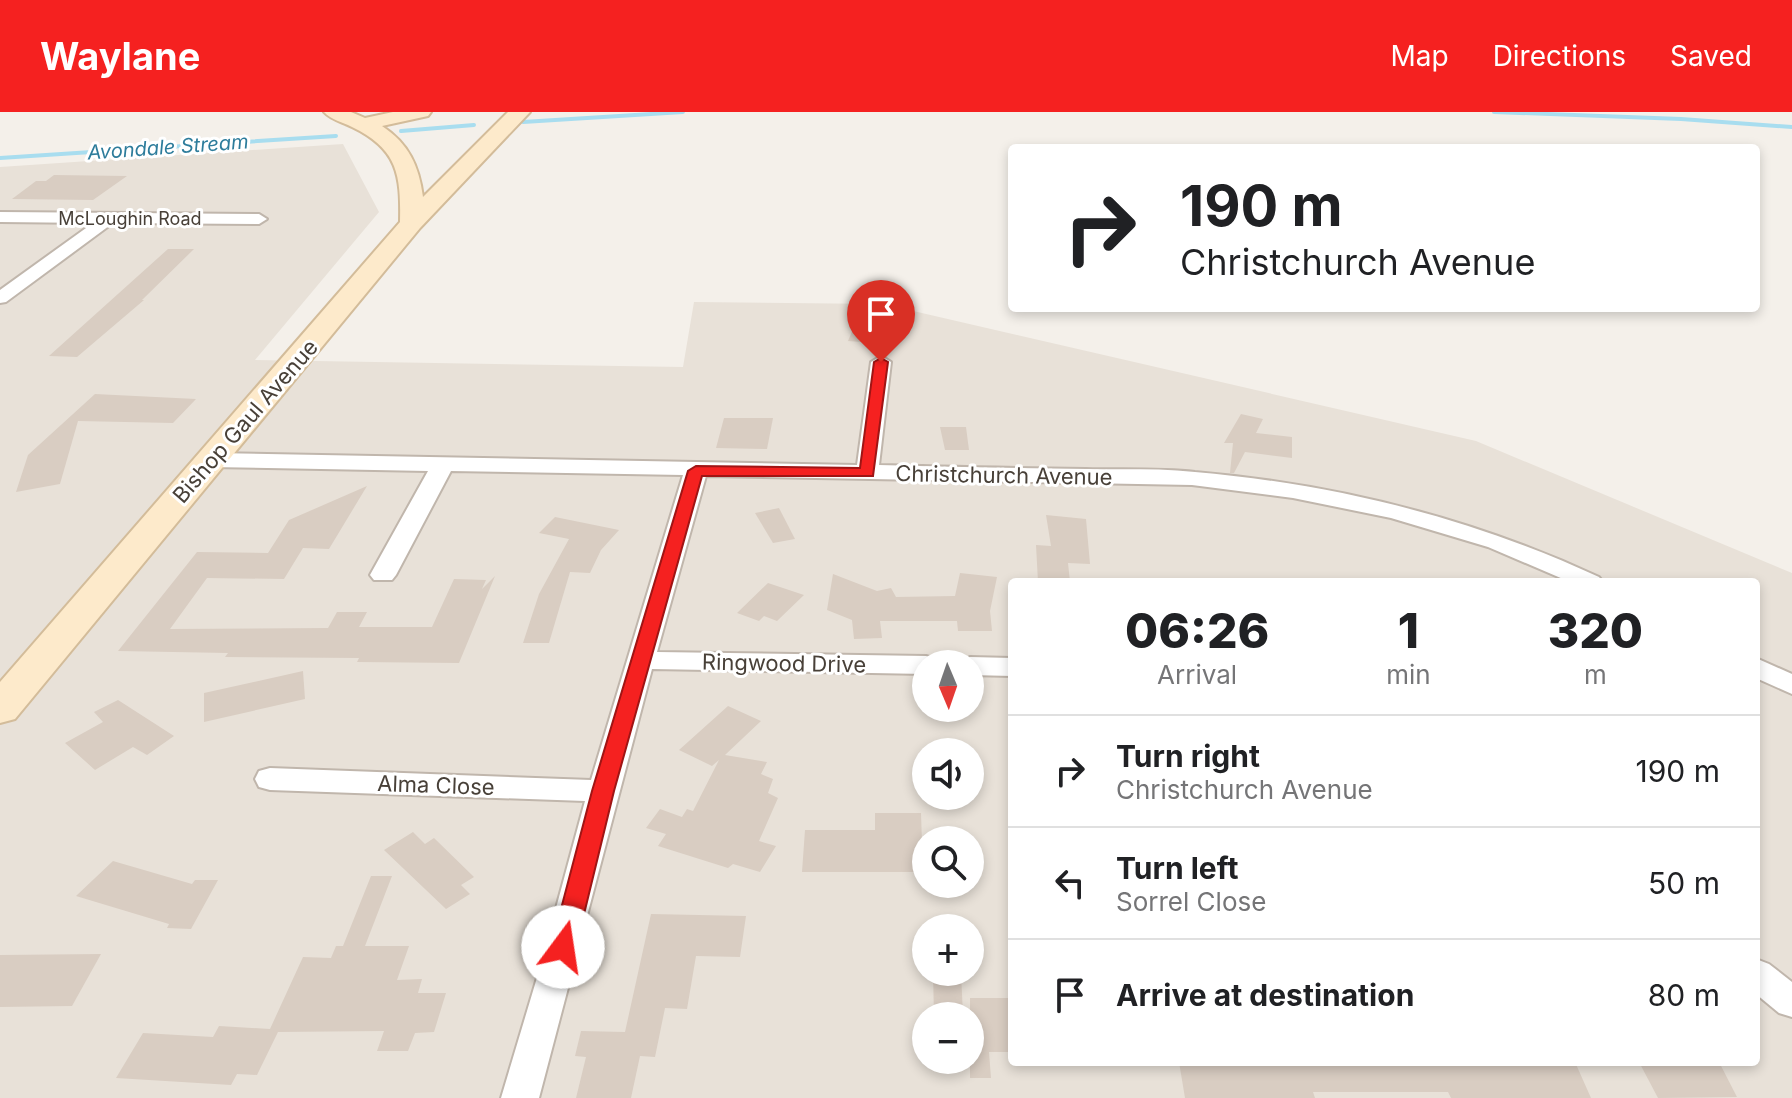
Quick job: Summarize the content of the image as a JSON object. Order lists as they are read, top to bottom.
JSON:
{
  "streets": {
    "main road": ["Bishop Gaul Avenue"],
    "street": [
      "McLoughin Road",
      "Christchurch Avenue",
      "Ringwood Drive",
      "Alma Close"
    ]
  },
  "crossings": [
    ["Bishop Gaul Avenue", "Christchurch Avenue"]
  ],
  "water": ["Avondale Stream"],
  "north": "bottom",
  "page": {
    "header": "Waylane",
    "nav": ["Map", "Directions", "Saved"],
    "turn": ["190 m", "Christchurch Avenue"],
    "eta": [
      "06:26",
      "Arrival",
      "1",
      "min",
      "320",
      "m"
    ],
    "map_buttons": ["+", "−"],
    "list": [
      {
        "name": "Turn right",
        "note": "Christchurch Avenue",
        "value": "190 m"
      },
      {
        "name": "Turn left",
        "note": "Sorrel Close",
        "value": "50 m"
      },
      {
        "name": "Arrive at destination",
        "value": "80 m"
      }
    ]
  }
}
